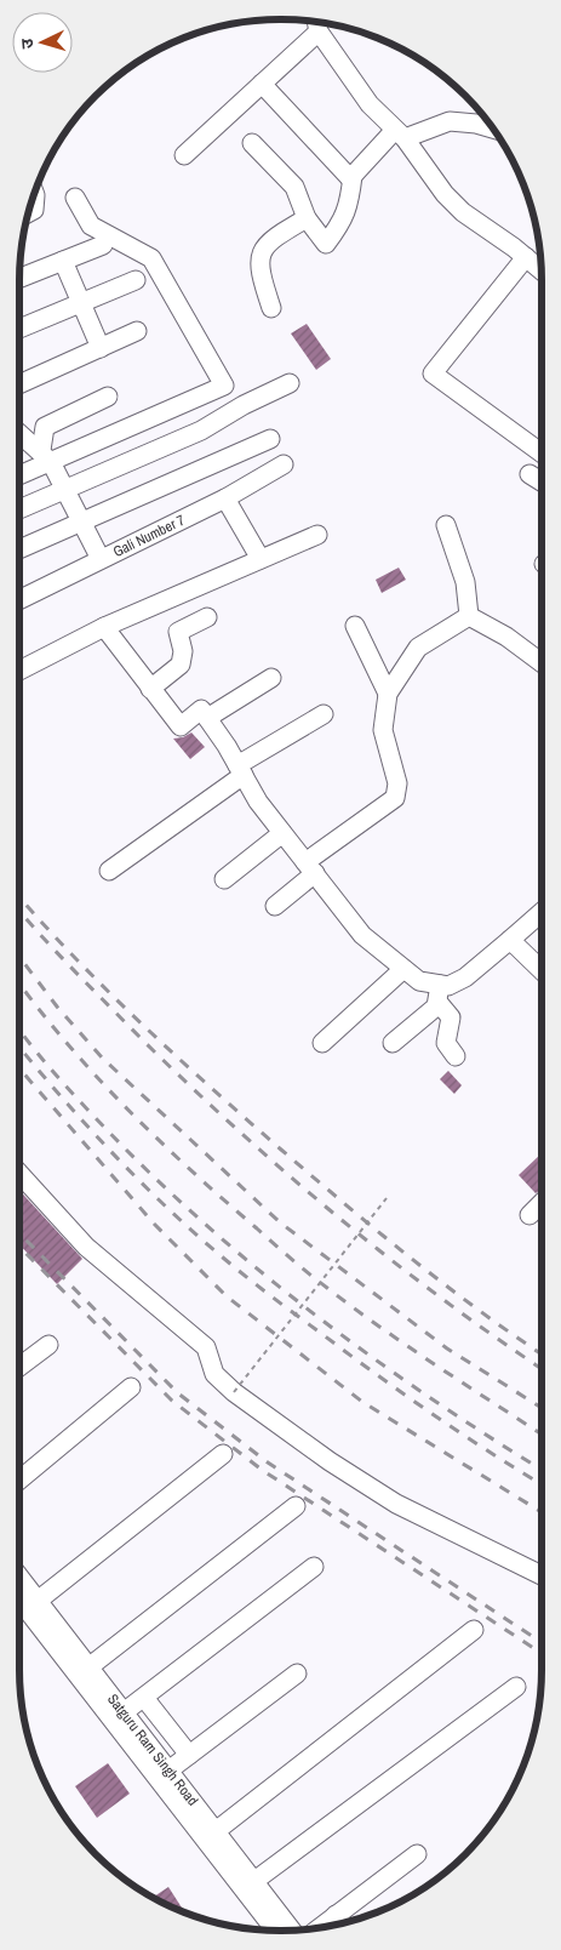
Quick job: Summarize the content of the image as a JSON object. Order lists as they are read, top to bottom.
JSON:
{
  "streets": {
    "street": ["Gali Number 7", "Satguru Ram Singh Road"]
  },
  "north": "left"
}
